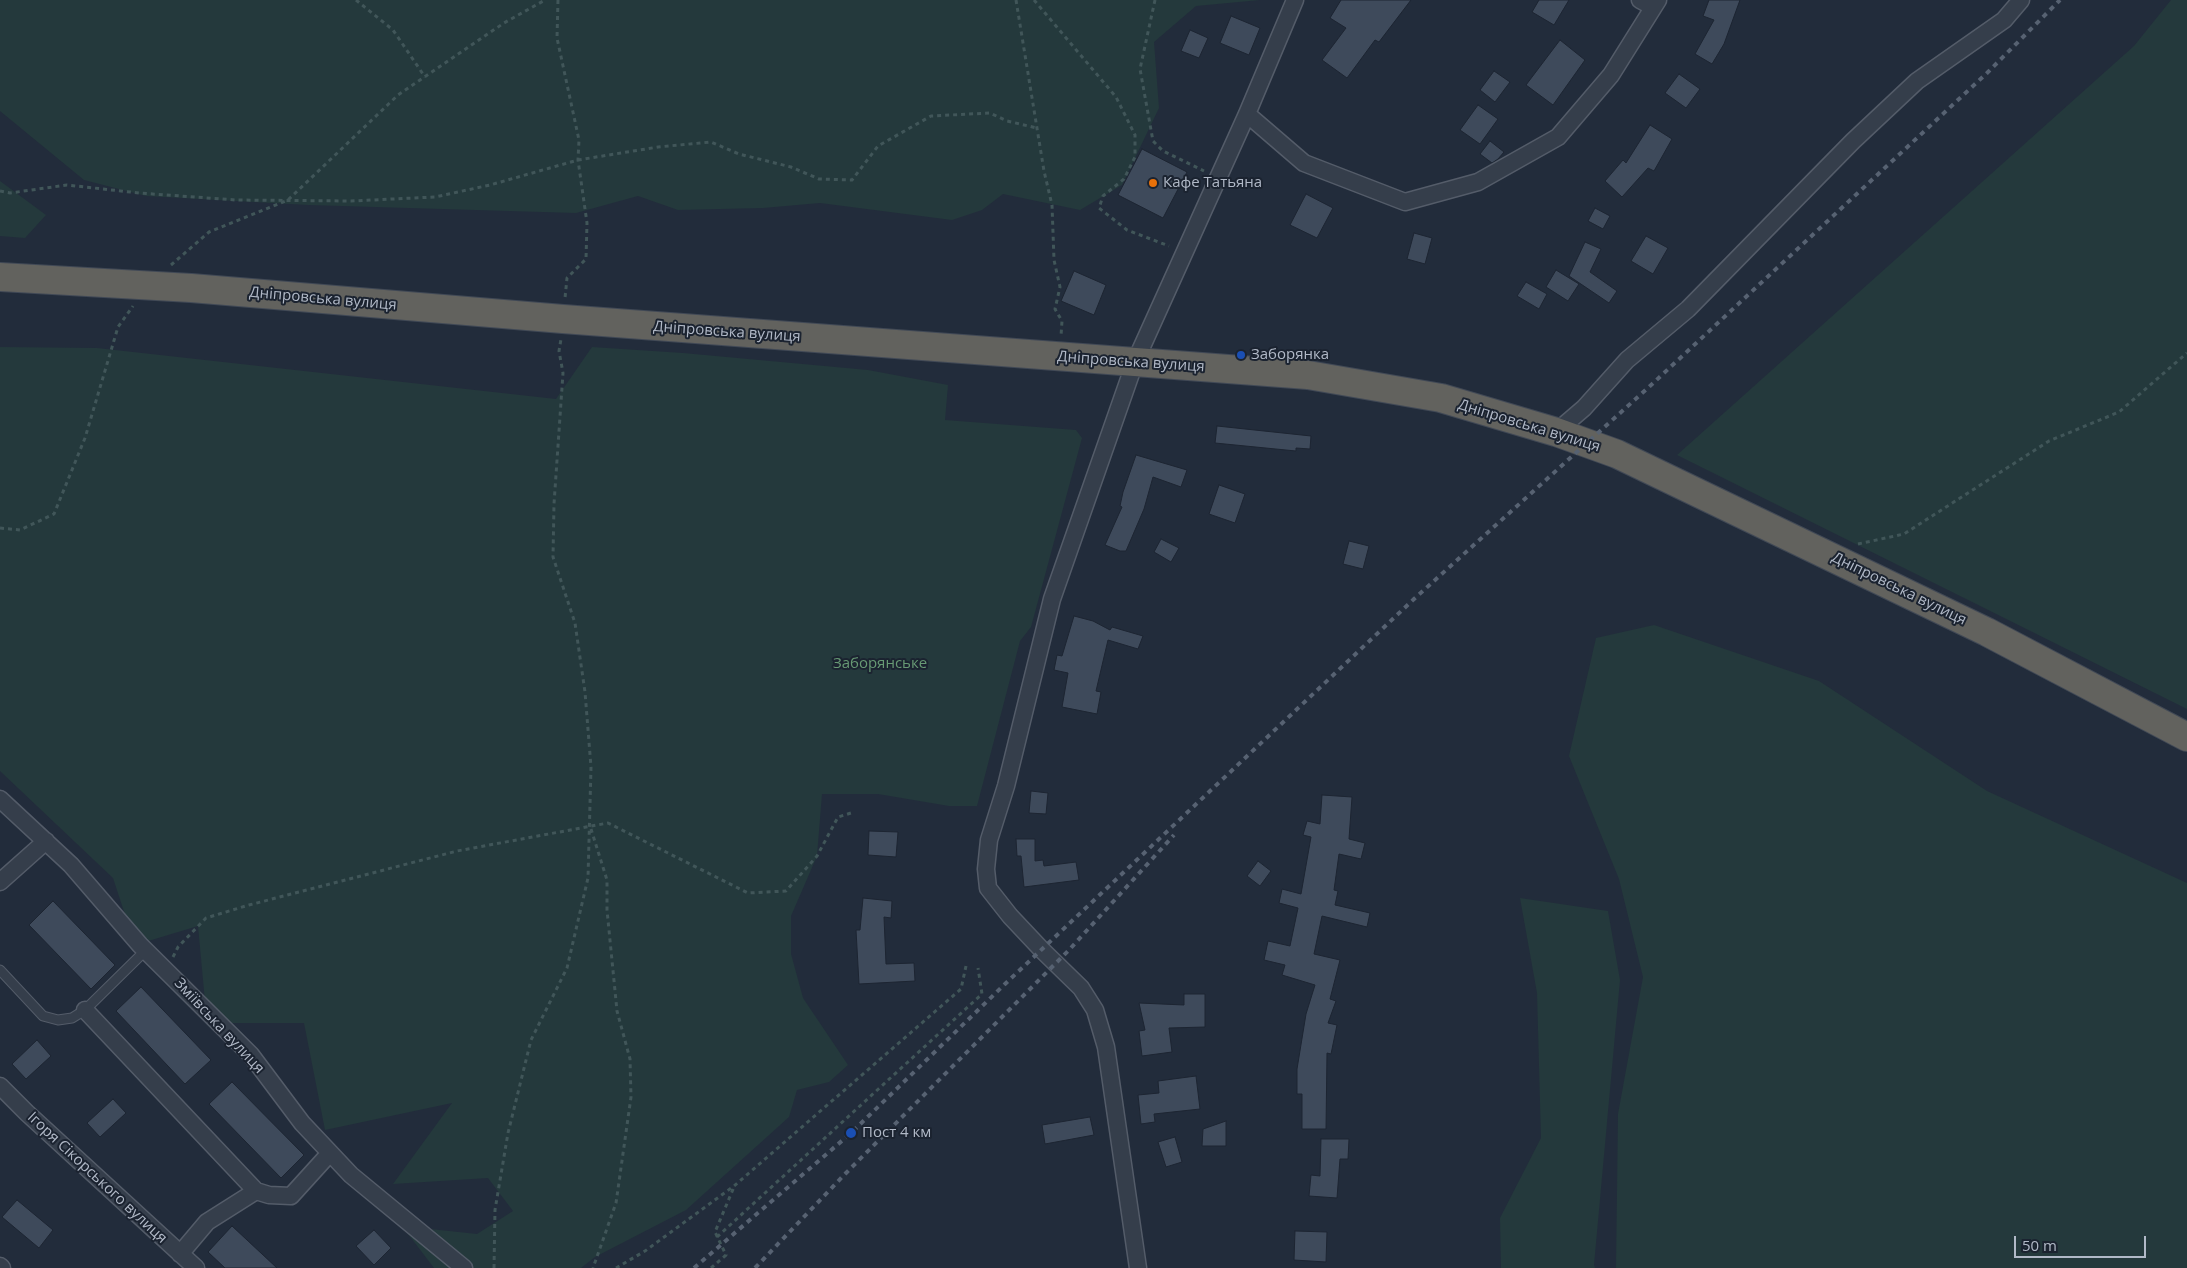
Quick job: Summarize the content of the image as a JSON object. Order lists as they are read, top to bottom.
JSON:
{
  "streets": {
    "highway": ["Дніпровська вулиця"],
    "street": ["Зміївська вулиця", "Ігоря Сікорського вулиця"]
  },
  "parks": ["Заборянське"],
  "places": ["Кафе Татьяна", "Заборянка", "Пост 4 км"],
  "scale_bar": "50 m"
}
